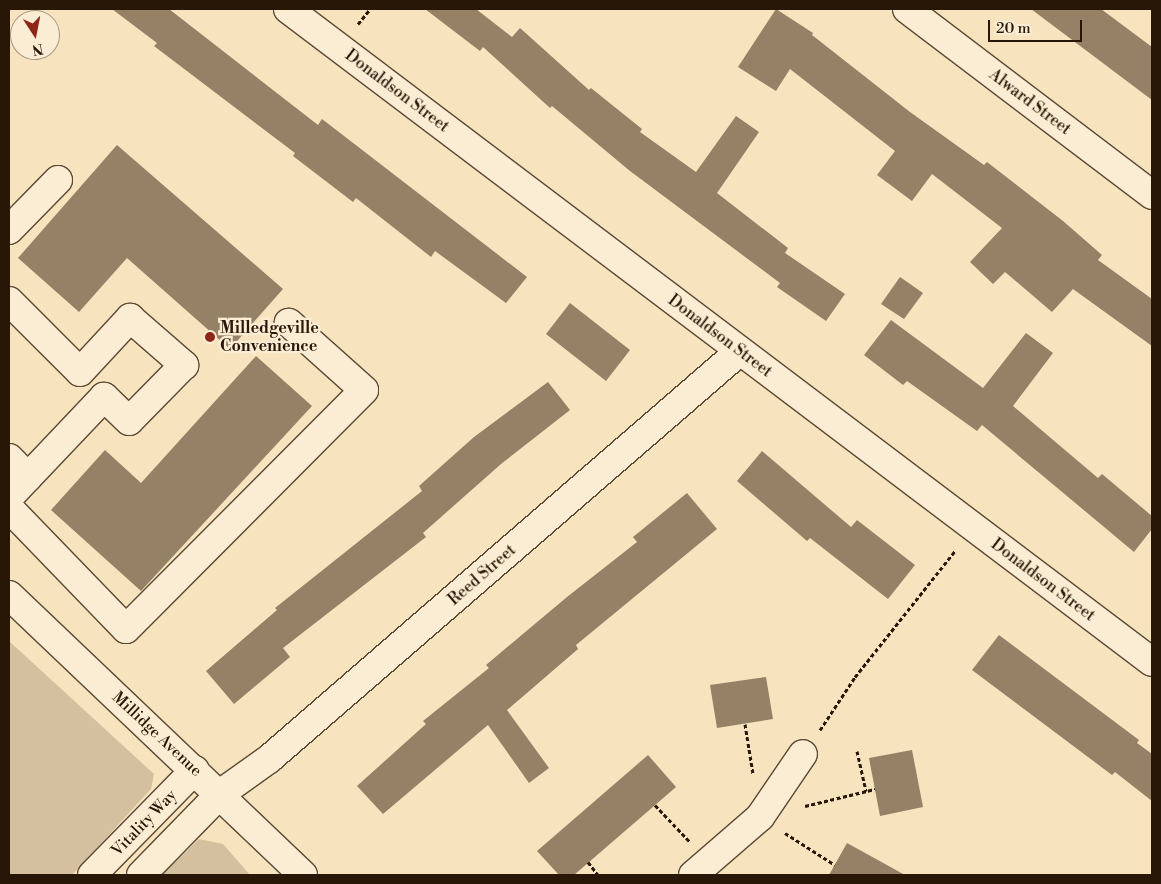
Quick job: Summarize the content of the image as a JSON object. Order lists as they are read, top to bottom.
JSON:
{
  "streets": {
    "street": [
      "Donaldson Street",
      "Alward Street",
      "Reed Street",
      "Millidge Avenue",
      "Vitality Way"
    ]
  },
  "crossings": [
    ["Donaldson Street", "Reed Street"],
    ["Reed Street", "Millidge Avenue"],
    ["Millidge Avenue", "Vitality Way"]
  ],
  "places": ["Milledgeville Convenience"],
  "scale_bar": "20 m",
  "north": "bottom"
}
